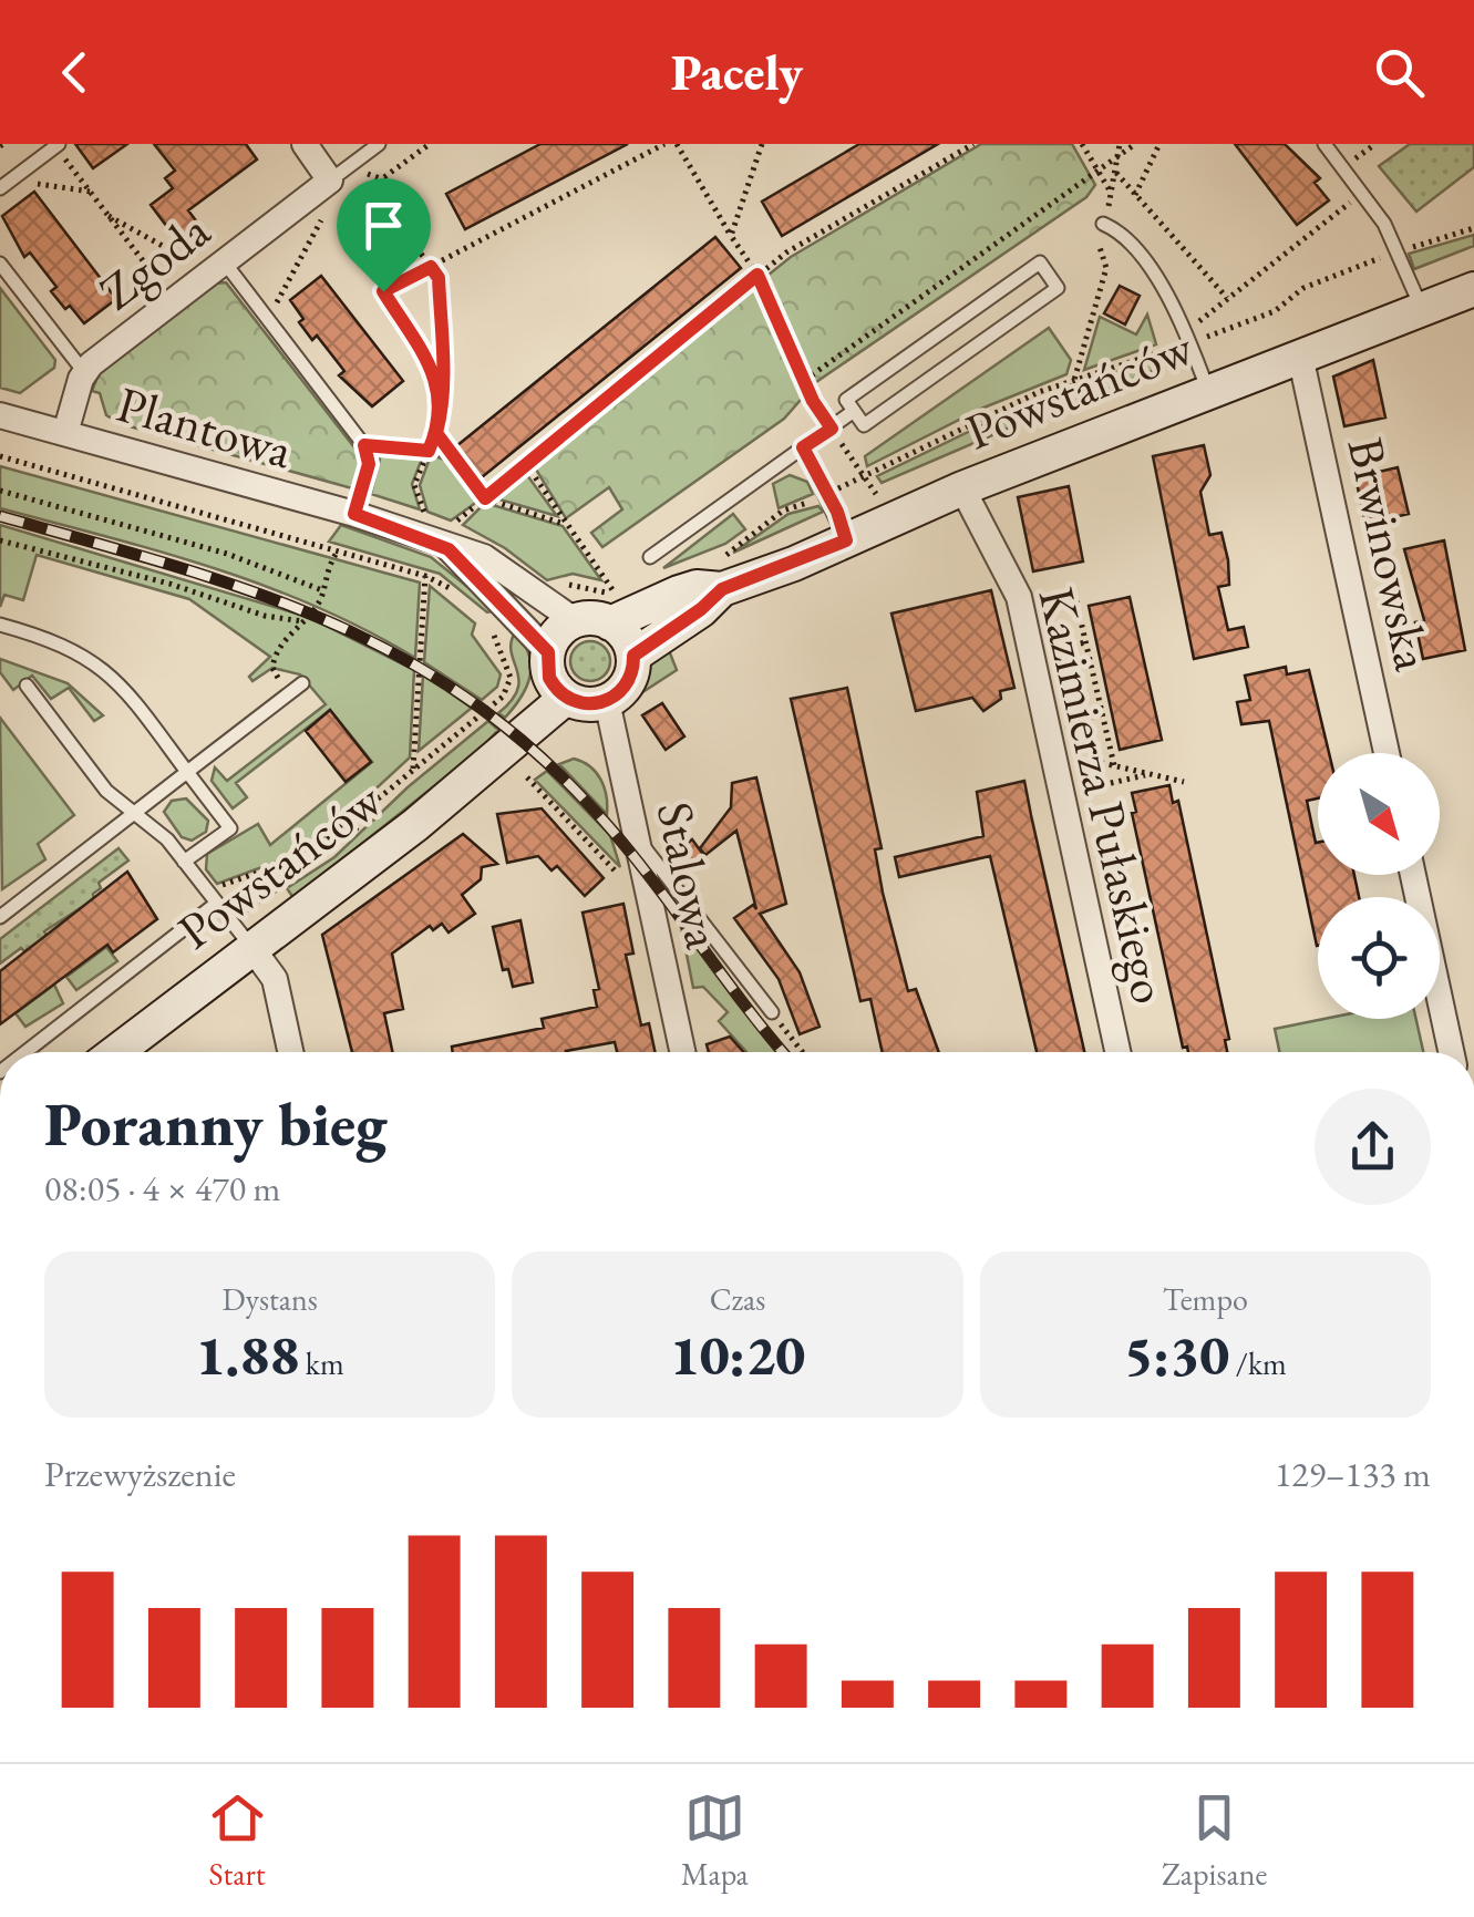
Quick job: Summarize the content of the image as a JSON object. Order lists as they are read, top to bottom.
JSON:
{
  "streets": {
    "street": [
      "Zgoda",
      "Powstańców",
      "Plantowa",
      "Brwinowska",
      "Kazimierza Pułaskiego",
      "Stalowa"
    ]
  },
  "crossings": [
    ["Zgoda", "Plantowa"],
    ["Powstańców", "Plantowa"],
    ["Powstańców", "Brwinowska"],
    ["Powstańców", "Kazimierza Pułaskiego"],
    ["Powstańców", "Stalowa"],
    ["Plantowa", "Stalowa"]
  ],
  "north": "bottom right",
  "page": {
    "header": "Pacely",
    "heading": ["Poranny bieg", "08:05 · 4 × 470 m"],
    "stats": [
      ["Dystans", "1.88 km"],
      ["Czas", "10:20"],
      ["Tempo", "5:30 /km"]
    ],
    "chart": ["Przewyższenie", "129–133 m"],
    "tabs": ["Start", "Mapa", "Zapisane"]
  }
}
